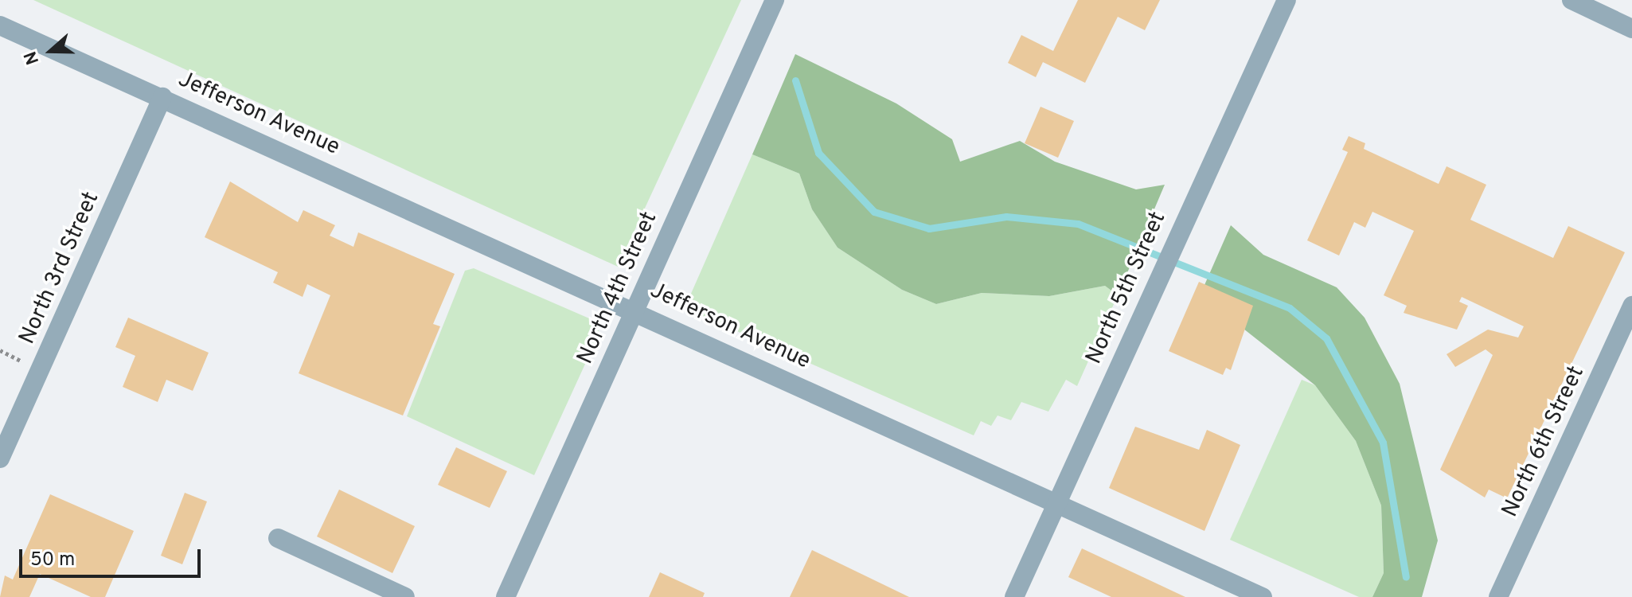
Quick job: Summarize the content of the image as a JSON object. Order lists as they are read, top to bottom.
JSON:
{
  "streets": {
    "street": [
      "Jefferson Avenue",
      "North 3rd Street",
      "North 4th Street",
      "North 5th Street",
      "North 6th Street"
    ]
  },
  "crossings": [
    ["Jefferson Avenue", "North 3rd Street"],
    ["Jefferson Avenue", "North 4th Street"],
    ["Jefferson Avenue", "North 5th Street"]
  ],
  "scale_bar": "50 m",
  "north": "left"
}
